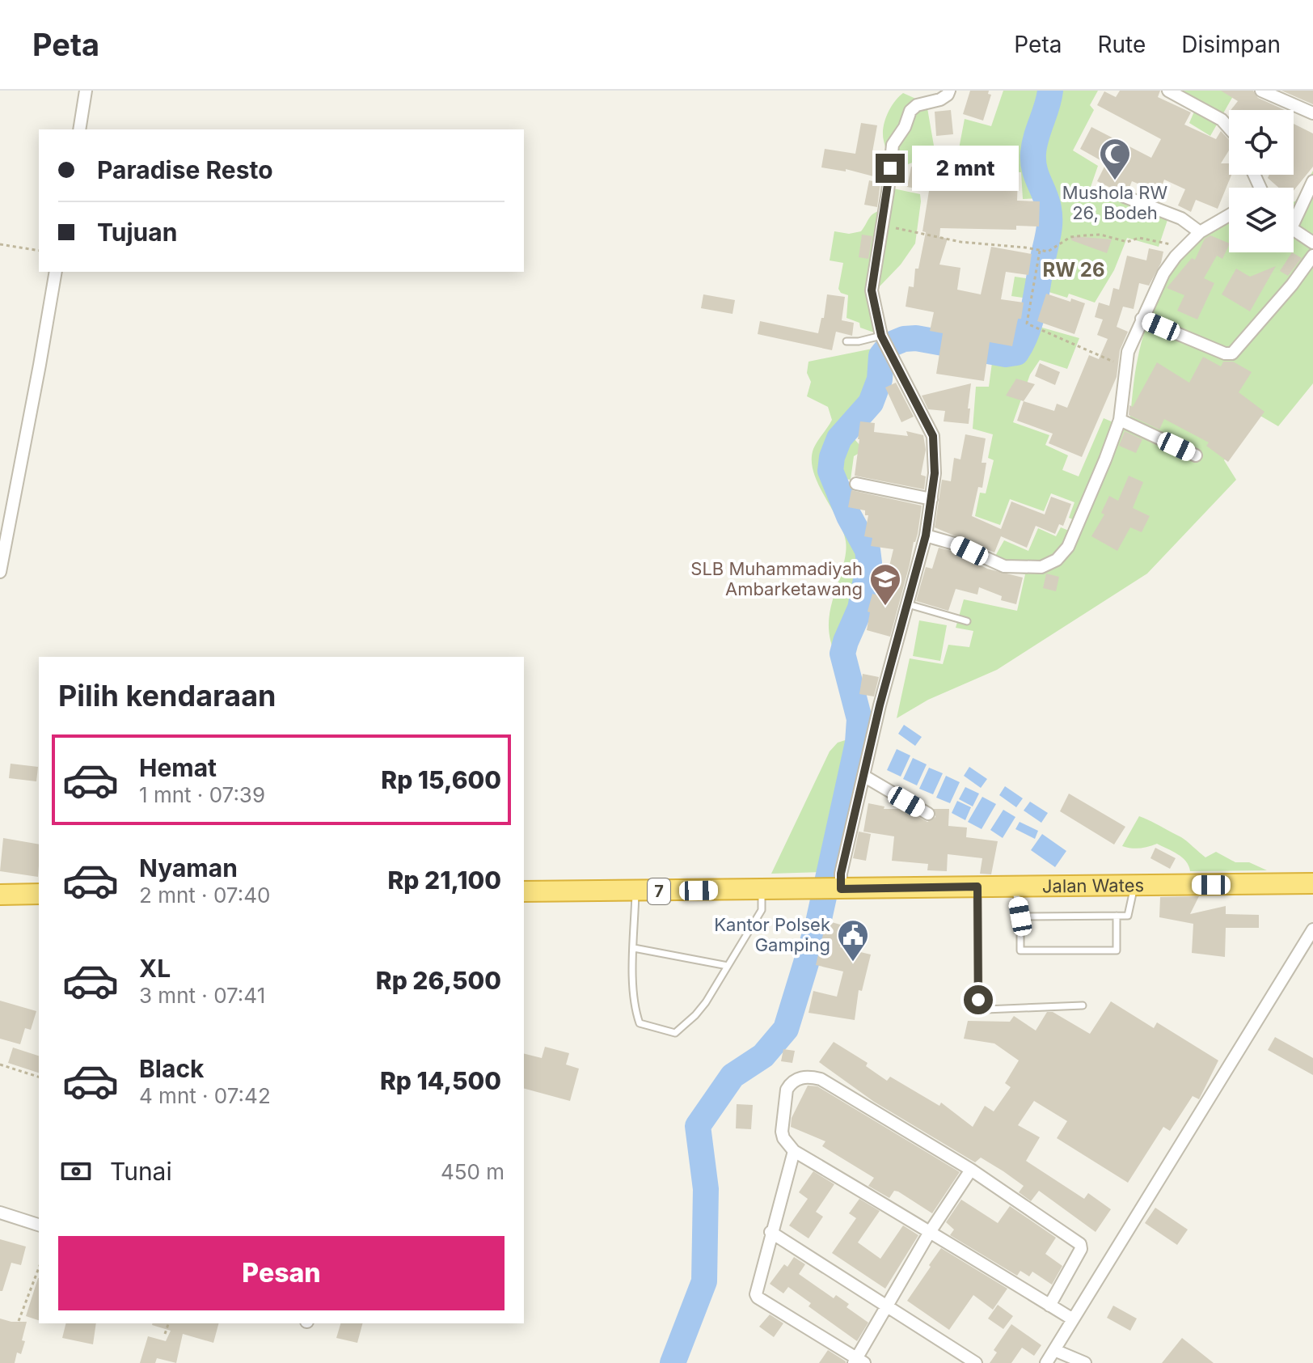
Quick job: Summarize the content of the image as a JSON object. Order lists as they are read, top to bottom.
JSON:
{
  "streets": {
    "highway": ["Jalan Wates", "7"]
  },
  "districts": ["RW 26"],
  "places": {
    "mosque": ["Mushola RW 26, Bodeh"],
    "school or university": ["SLB Muhammadiyah Ambarketawang"],
    "public building": ["Kantor Polsek Gamping"]
  },
  "page": {
    "header": "Peta",
    "nav": ["Peta", "Rute", "Disimpan"],
    "banner": ["Paradise Resto", "Tujuan"],
    "bubble": "2 mnt",
    "heading": "Pilih kendaraan",
    "list": [
      {
        "name": "Hemat",
        "note": "1 mnt · 07:39",
        "value": "Rp 15,600"
      },
      {
        "name": "Nyaman",
        "note": "2 mnt · 07:40",
        "value": "Rp 21,100"
      },
      {
        "name": "XL",
        "note": "3 mnt · 07:41",
        "value": "Rp 26,500"
      },
      {
        "name": "Black",
        "note": "4 mnt · 07:42",
        "value": "Rp 14,500"
      }
    ],
    "pay": ["Tunai", "450 m"],
    "buttons": "Pesan"
  }
}
